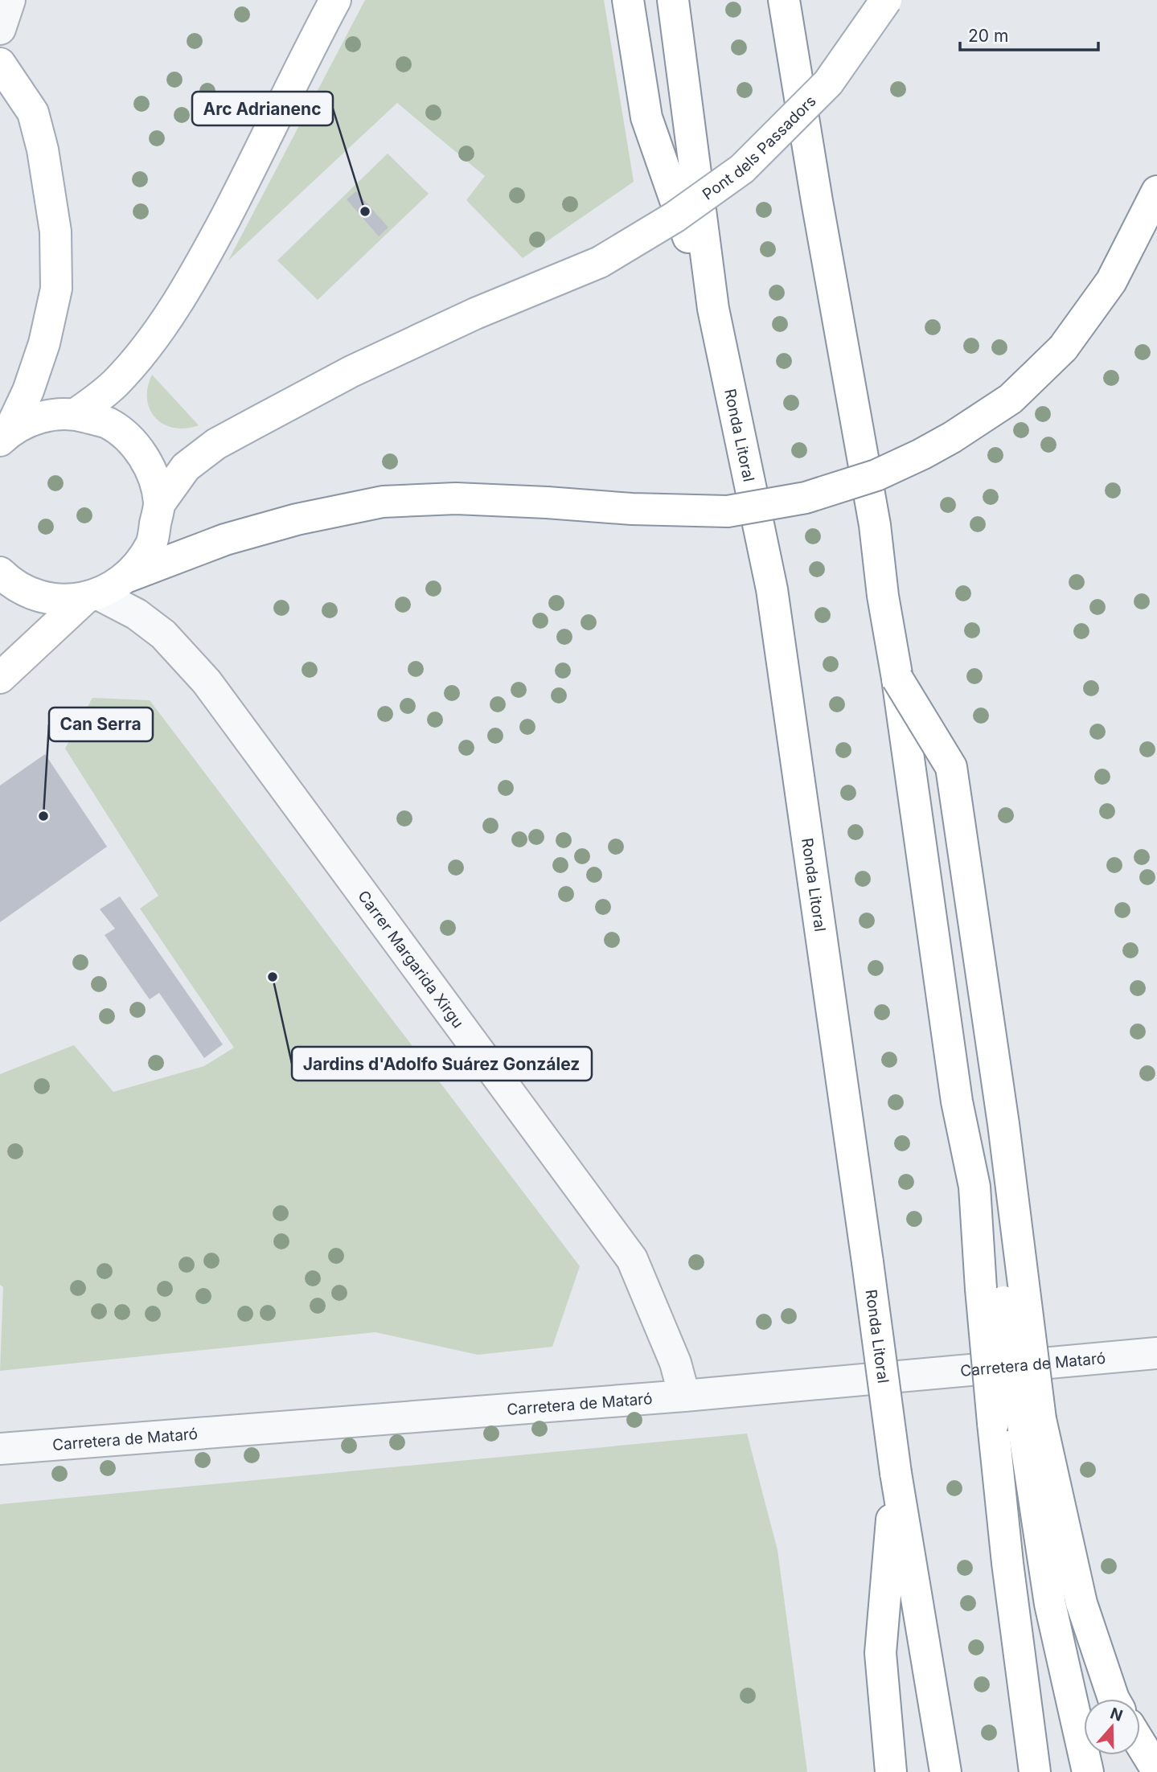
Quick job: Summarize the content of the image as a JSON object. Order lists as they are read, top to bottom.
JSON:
{
  "streets": {
    "main road": ["Pont dels Passadors", "Ronda Litoral"],
    "street": ["Carrer Margarida Xirgu", "Carretera de Mataró"]
  },
  "crossings": [
    ["Carrer Margarida Xirgu", "Carretera de Mataró"]
  ],
  "places": ["Arc Adrianenc", "Can Serra", "Jardins d'Adolfo Suárez González"],
  "scale_bar": "20 m",
  "north": "top"
}
